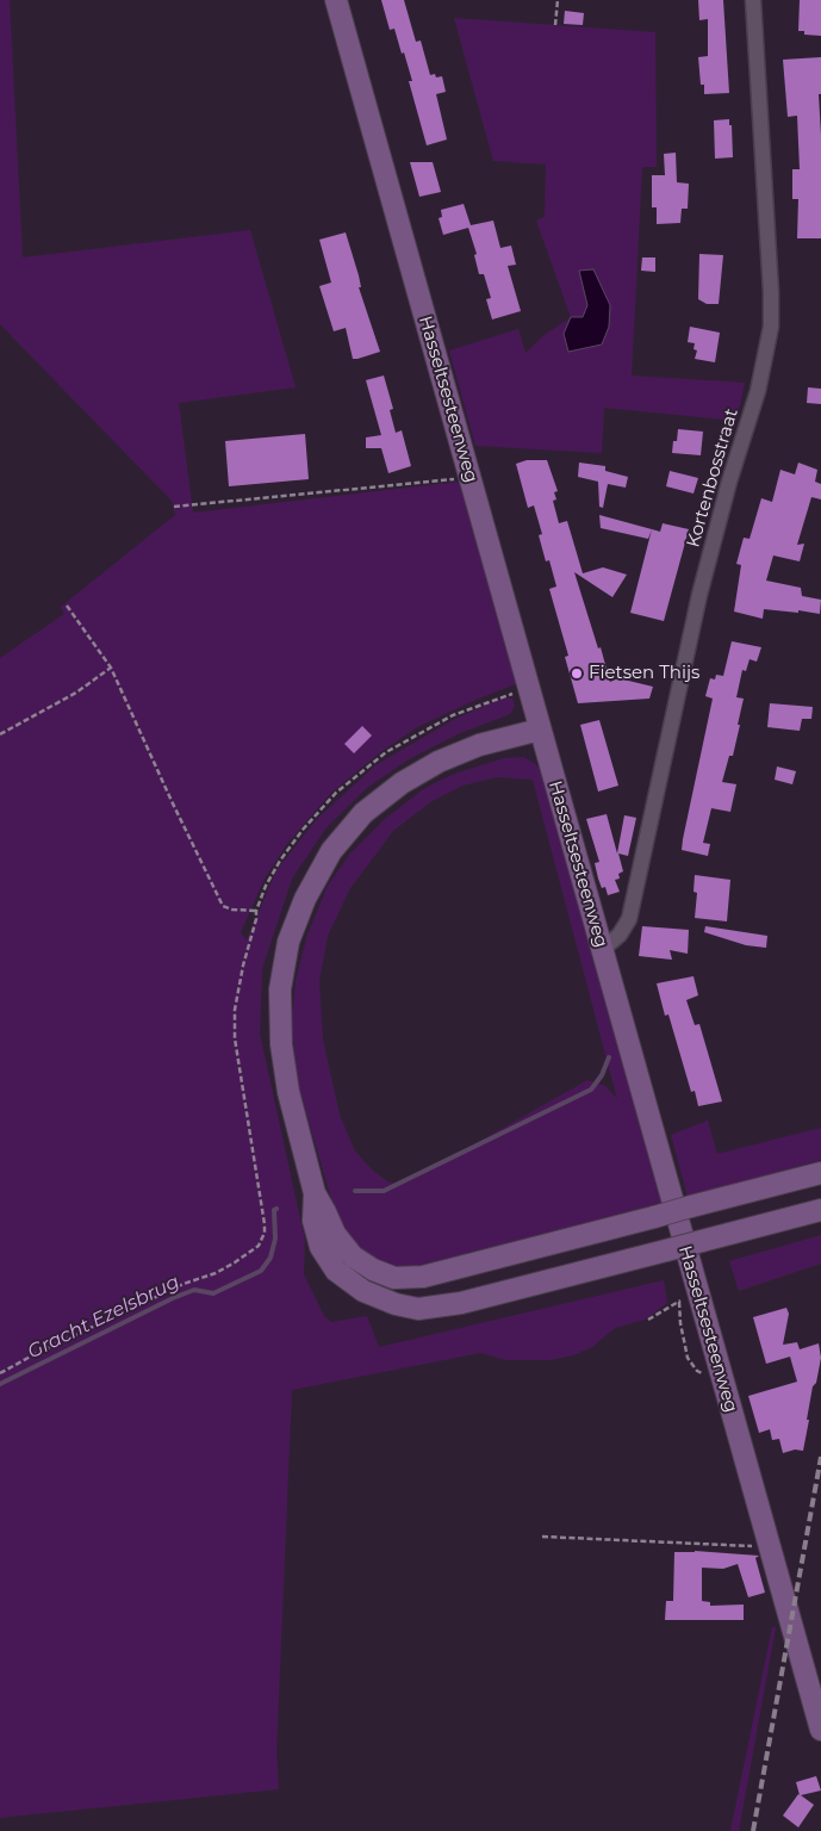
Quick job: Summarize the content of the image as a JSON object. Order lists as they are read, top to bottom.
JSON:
{
  "streets": {
    "main road": ["Hasseltsesteenweg"],
    "street": ["Kortenbosstraat"]
  },
  "crossings": [
    ["Hasseltsesteenweg", "Kortenbosstraat"]
  ],
  "water": ["Gracht Ezelsbrug"],
  "places": ["Fietsen Thijs"]
}
